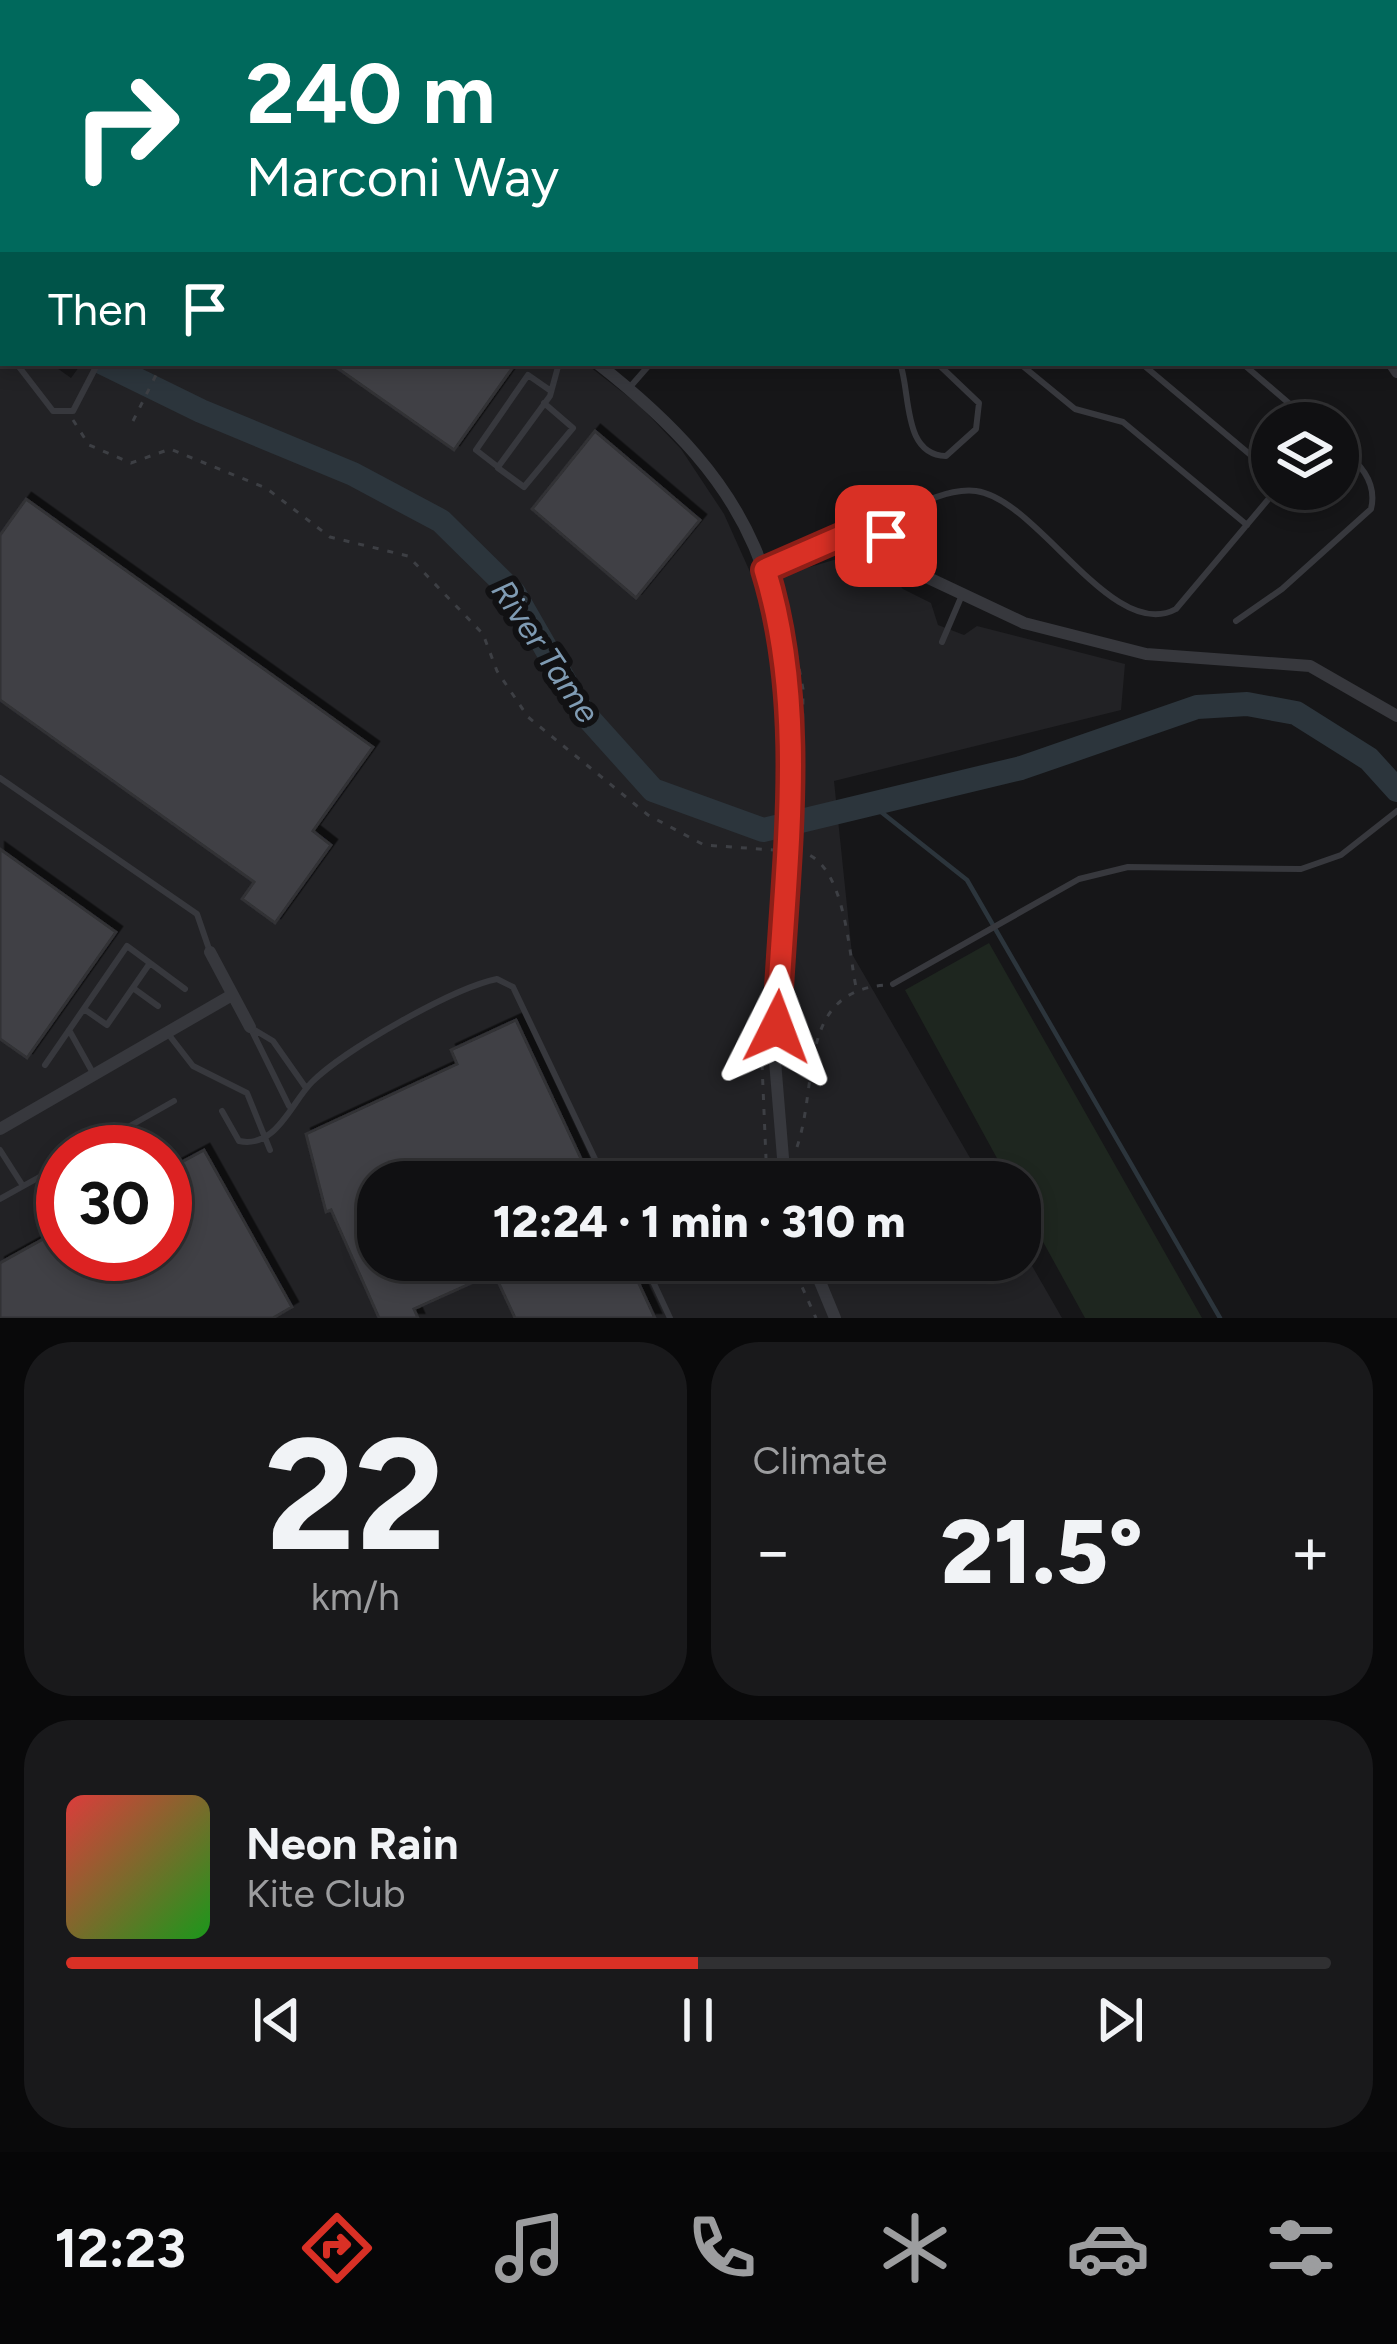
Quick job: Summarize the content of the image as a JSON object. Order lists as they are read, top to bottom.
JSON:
{
  "water": ["River Tame"],
  "page": {
    "turn": ["240 m", "Marconi Way"],
    "then": "Then",
    "limit": "30",
    "trip": "12:24 · 1 min · 310 m",
    "tile": [
      ["22", "km/h"],
      "Climate"
    ],
    "heat": ["−", "21.5°", "+"],
    "song": ["Neon Rain", "Kite Club"],
    "tabs": "12:23"
  }
}
